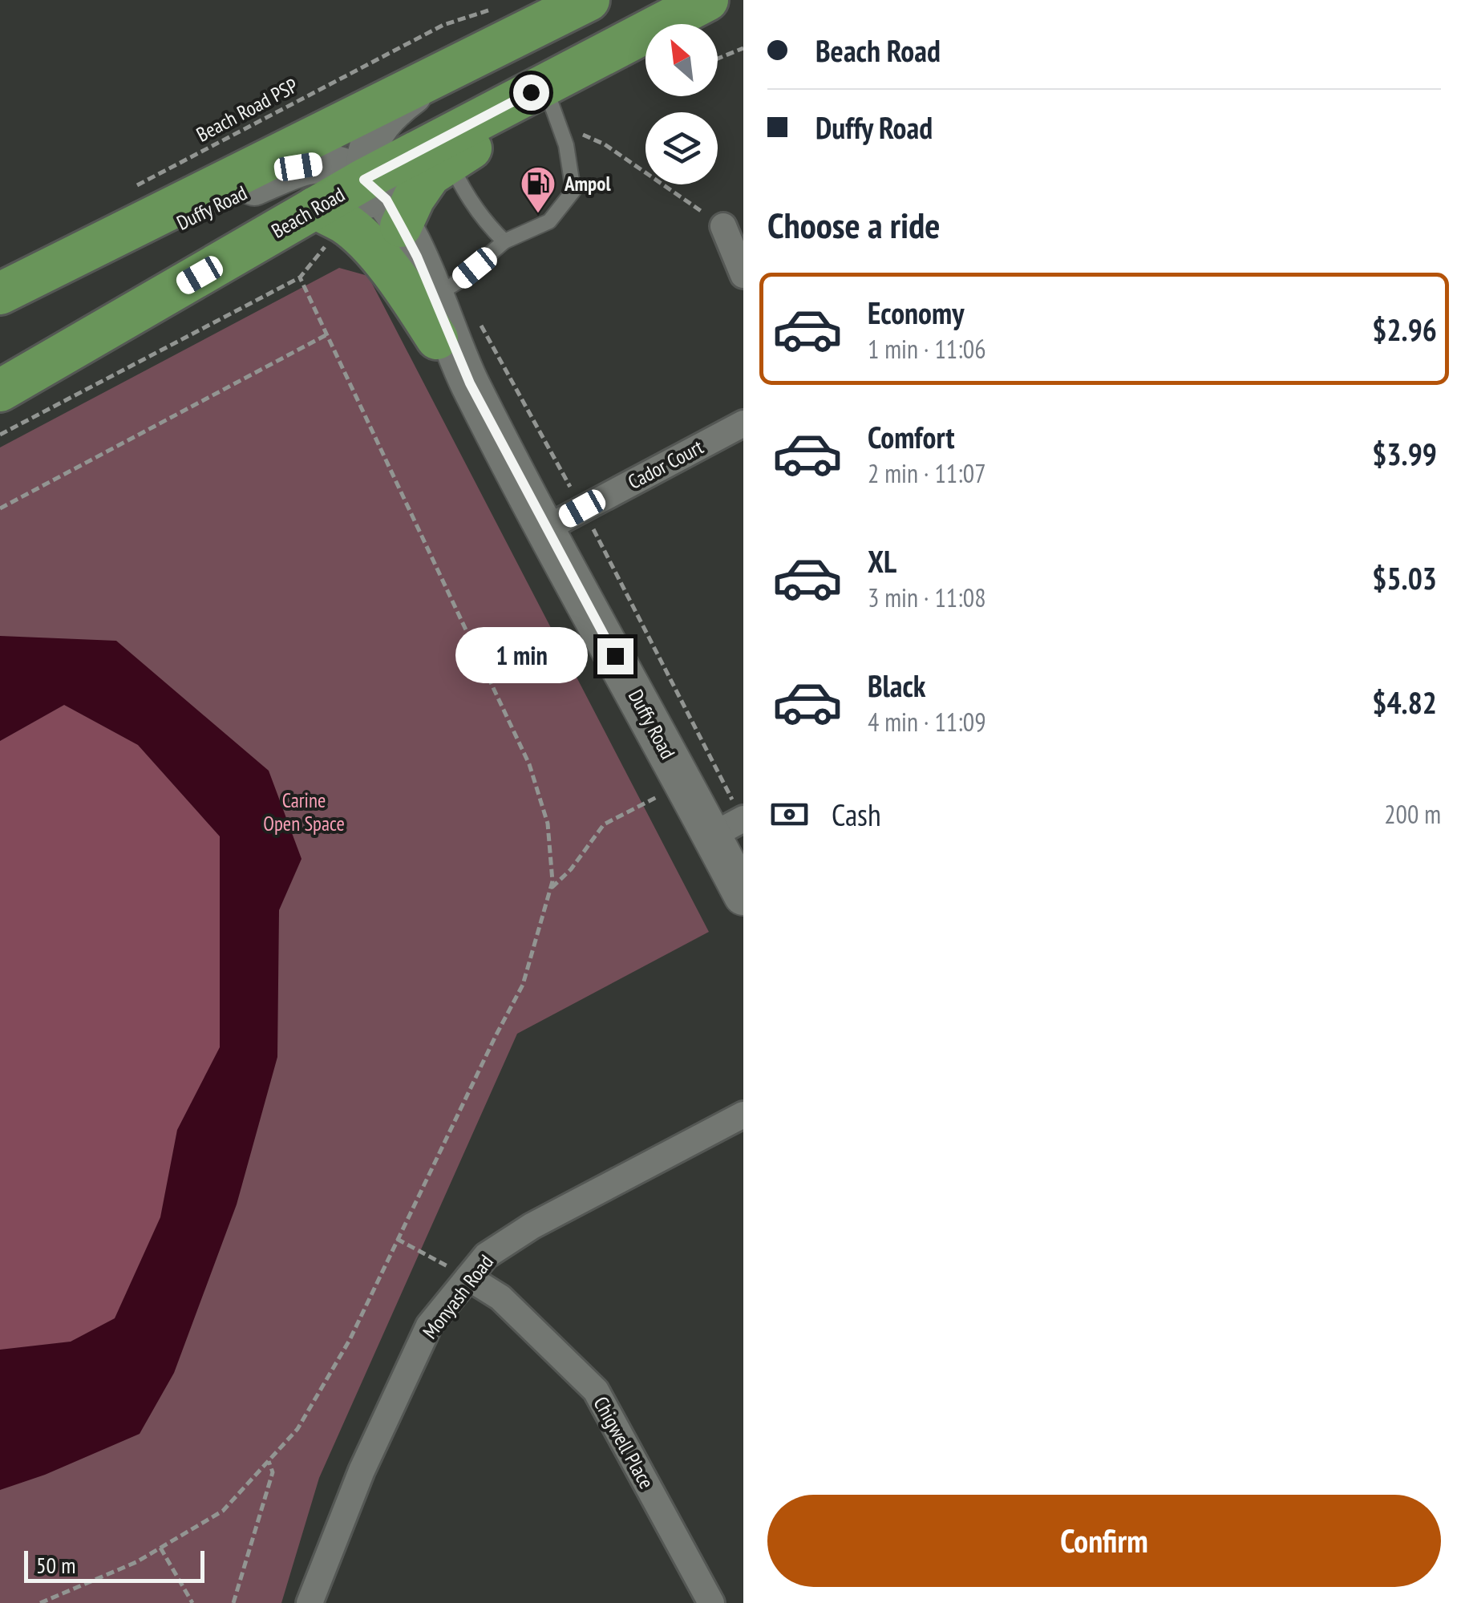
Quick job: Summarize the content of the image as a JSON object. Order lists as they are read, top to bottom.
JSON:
{
  "streets": {
    "main road": ["Duffy Road", "Beach Road"],
    "street": ["Cador Court", "Monyash Road", "Chigwell Place"],
    "path": ["Beach Road PSP"]
  },
  "crossings": [
    ["Duffy Road", "Beach Road"],
    ["Duffy Road", "Cador Court"],
    ["Monyash Road", "Chigwell Place"]
  ],
  "parks": ["Carine Open Space"],
  "places": {
    "fuel station": ["Ampol"]
  },
  "scale_bar": "50 m",
  "north": "top left",
  "page": {
    "banner": ["Beach Road", "Duffy Road"],
    "heading": "Choose a ride",
    "list": [
      {
        "name": "Economy",
        "note": "1 min · 11:06",
        "value": "$2.96"
      },
      {
        "name": "Comfort",
        "note": "2 min · 11:07",
        "value": "$3.99"
      },
      {
        "name": "XL",
        "note": "3 min · 11:08",
        "value": "$5.03"
      },
      {
        "name": "Black",
        "note": "4 min · 11:09",
        "value": "$4.82"
      }
    ],
    "bubble": "1 min",
    "pay": ["Cash", "200 m"],
    "buttons": "Confirm",
    "scale": "50 m"
  }
}
